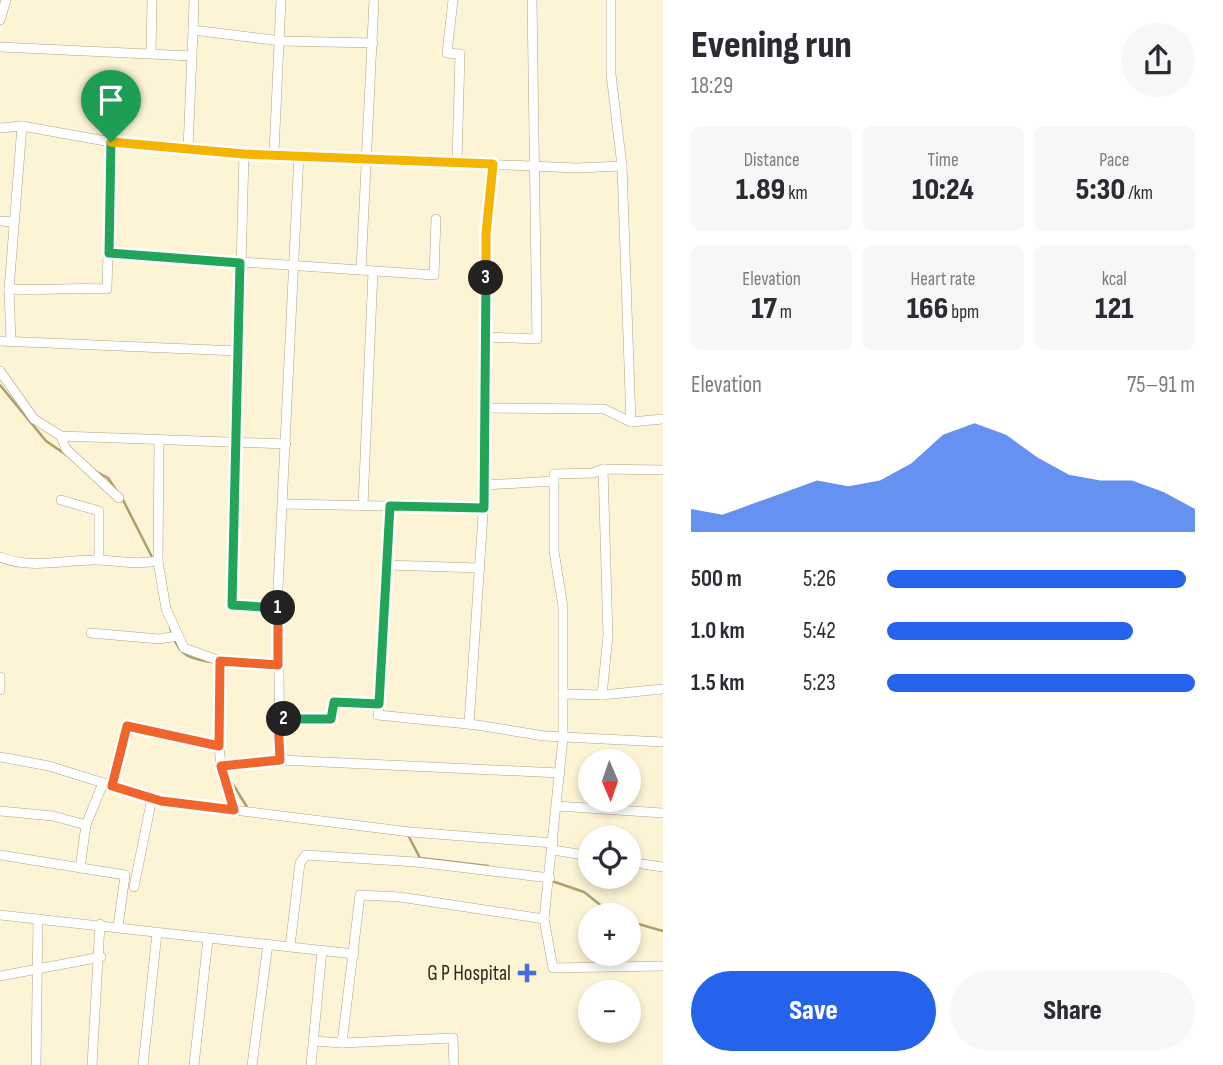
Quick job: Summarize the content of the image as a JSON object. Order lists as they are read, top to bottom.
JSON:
{
  "places": {
    "health": ["G P Hospital"]
  },
  "north": "bottom",
  "page": {
    "heading": ["Evening run", "18:29"],
    "stats": [
      ["Distance", "1.89 km"],
      ["Time", "10:24"],
      ["Pace", "5:30 /km"],
      ["Elevation", "17 m"],
      ["Heart rate", "166 bpm"],
      ["kcal", "121"]
    ],
    "pins": ["3", "1", "2"],
    "chart": ["Elevation", "75–91 m"],
    "list": [
      {
        "name": "500 m",
        "note": "5:26"
      },
      {
        "name": "1.0 km",
        "note": "5:42"
      },
      {
        "name": "1.5 km",
        "note": "5:23"
      }
    ],
    "map_buttons": ["+", "−"],
    "buttons": ["Save", "Share"]
  }
}
